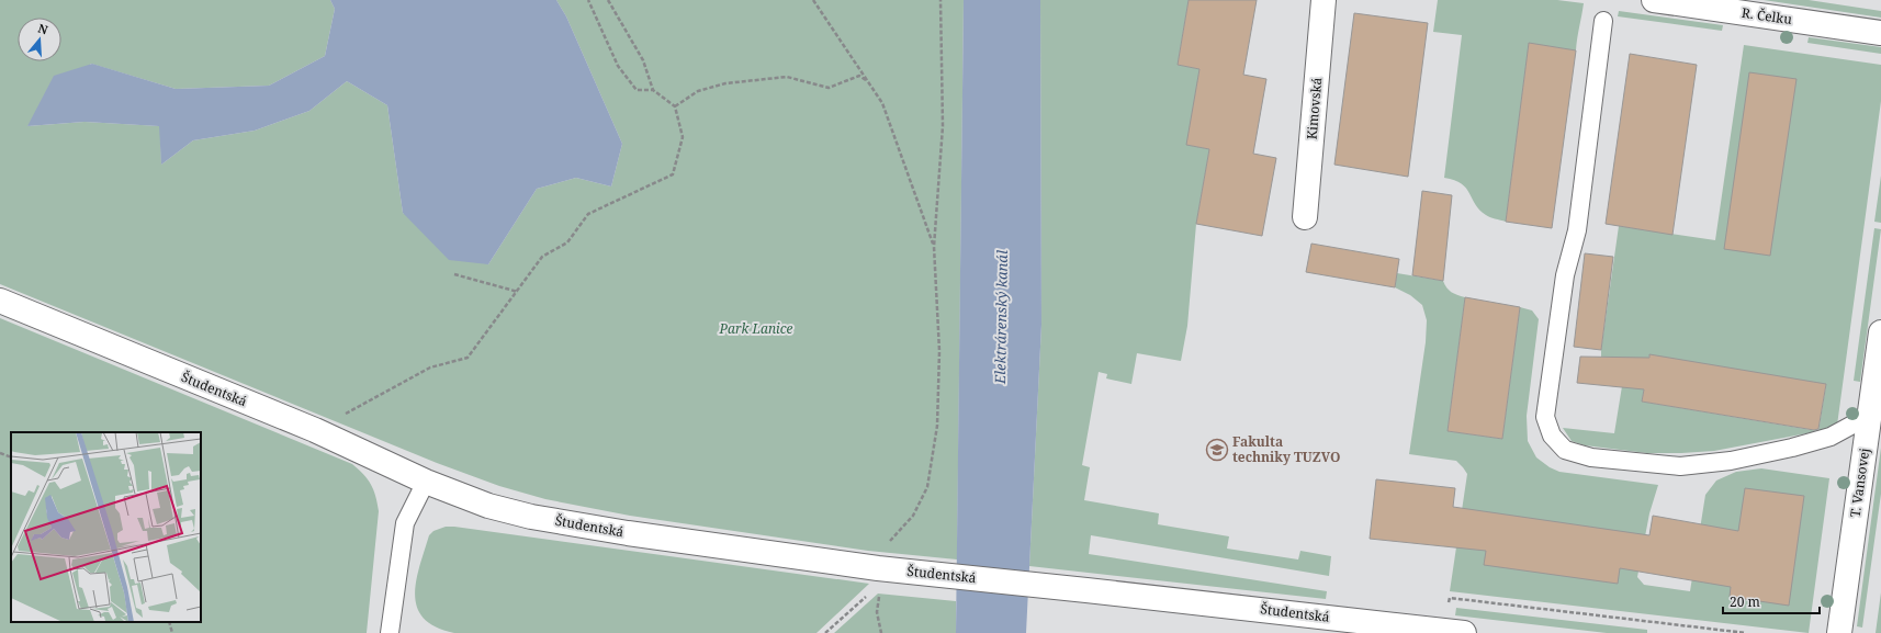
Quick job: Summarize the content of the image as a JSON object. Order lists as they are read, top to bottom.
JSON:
{
  "streets": {
    "street": [
      "R. Čelku",
      "Kimovská",
      "Študentská",
      "T. Vansovej"
    ]
  },
  "water": ["Elektrárenský kanál"],
  "parks": ["Park Lanice"],
  "places": {
    "school or university": ["Fakulta techniky TUZVO"]
  },
  "scale_bar": "20 m",
  "north": "top"
}
